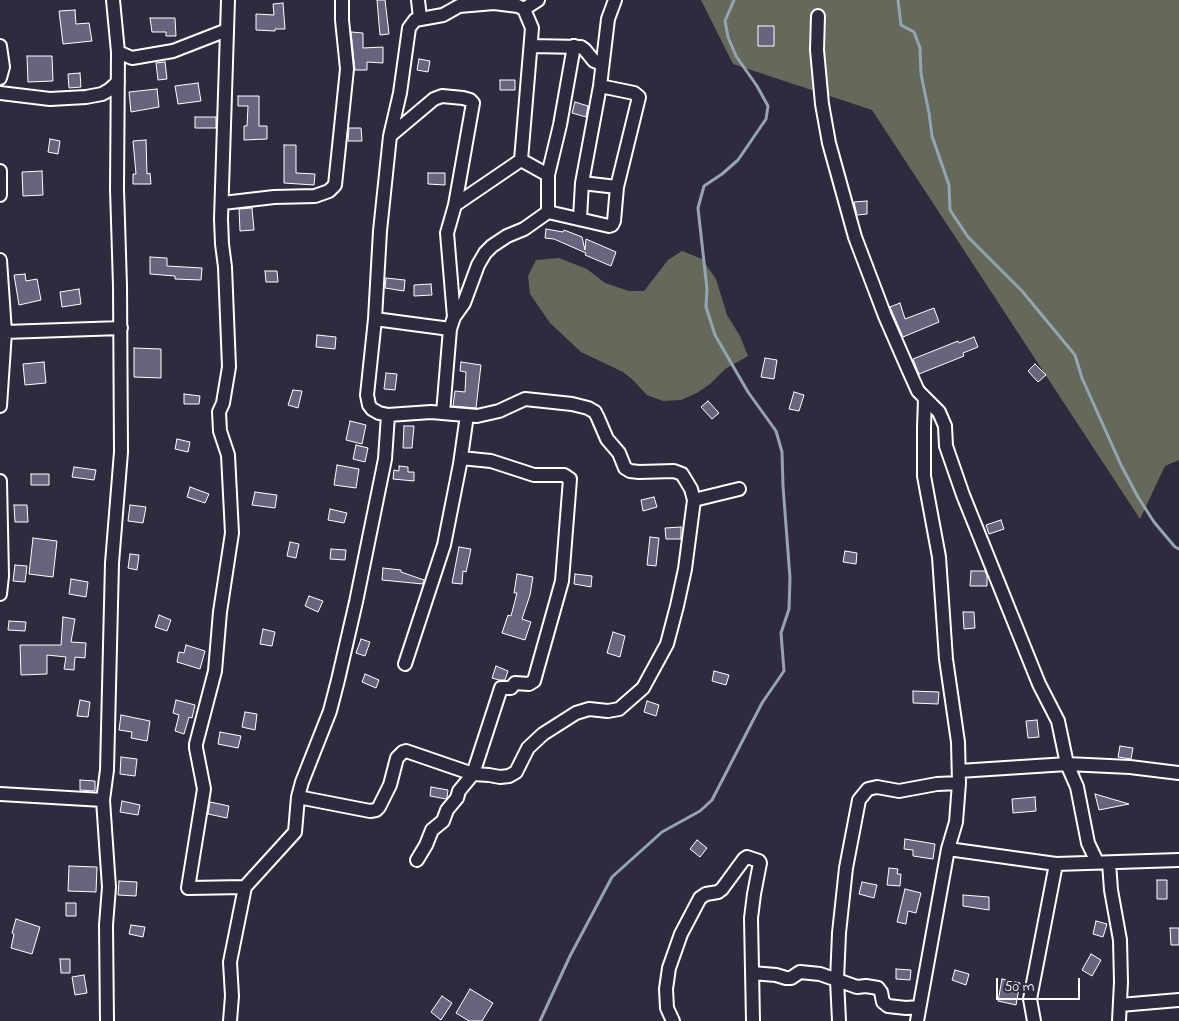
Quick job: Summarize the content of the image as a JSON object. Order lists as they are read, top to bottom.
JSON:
{
  "scale_bar": "50 m"
}
